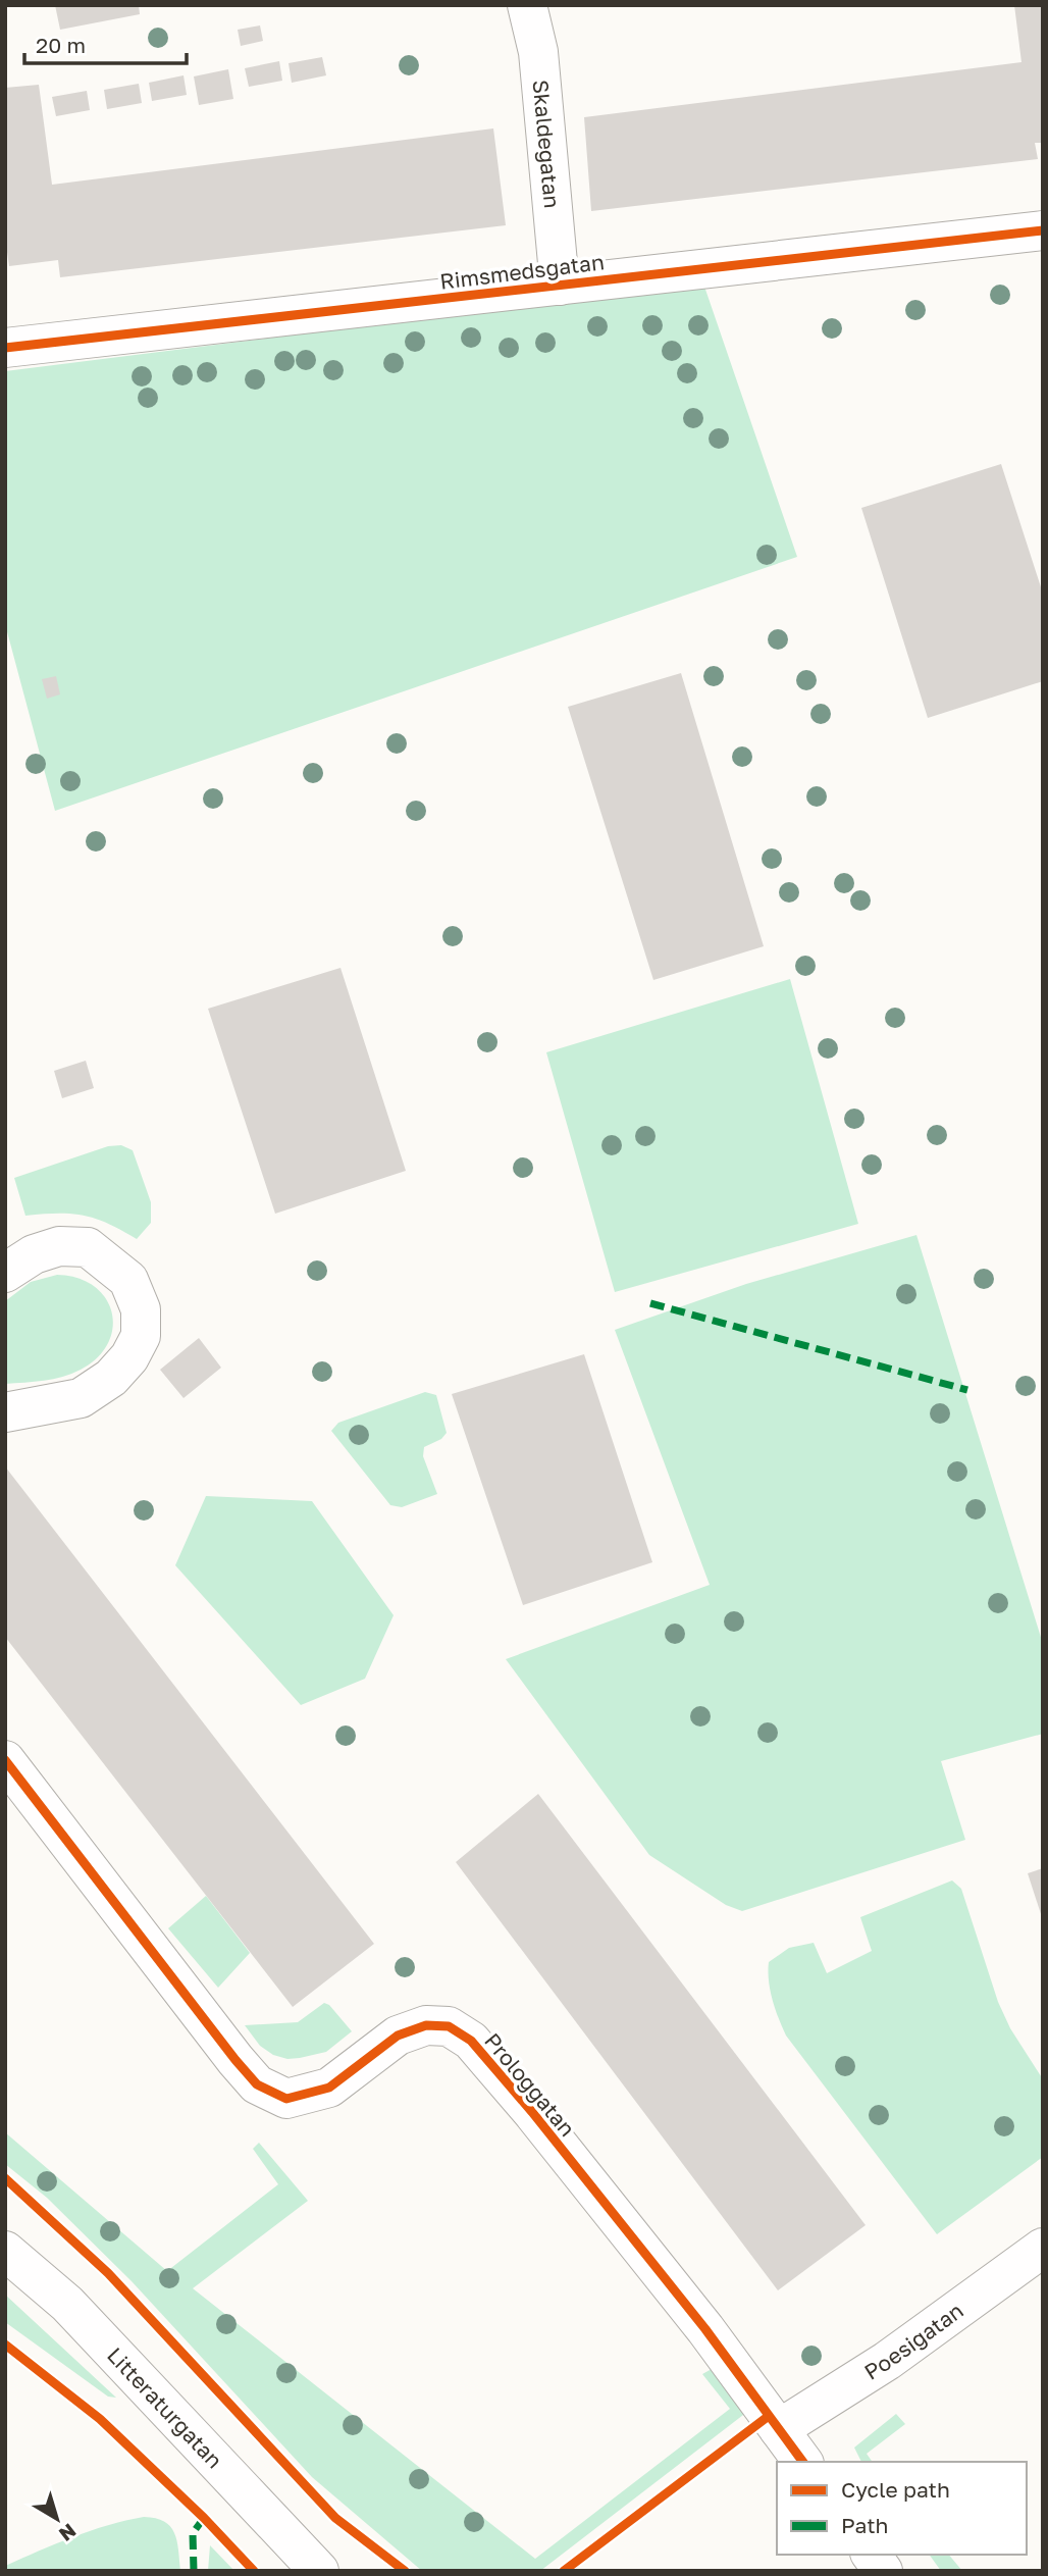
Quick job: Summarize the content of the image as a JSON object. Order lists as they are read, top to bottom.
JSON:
{
  "streets": {
    "street": [
      "Skaldegatan",
      "Rimsmedsgatan",
      "Prologgatan",
      "Poesigatan",
      "Litteraturgatan"
    ]
  },
  "crossings": [
    ["Skaldegatan", "Rimsmedsgatan"],
    ["Prologgatan", "Poesigatan"]
  ],
  "legend": ["Cycle path", "Path"],
  "scale_bar": "20 m",
  "north": "bottom right"
}
